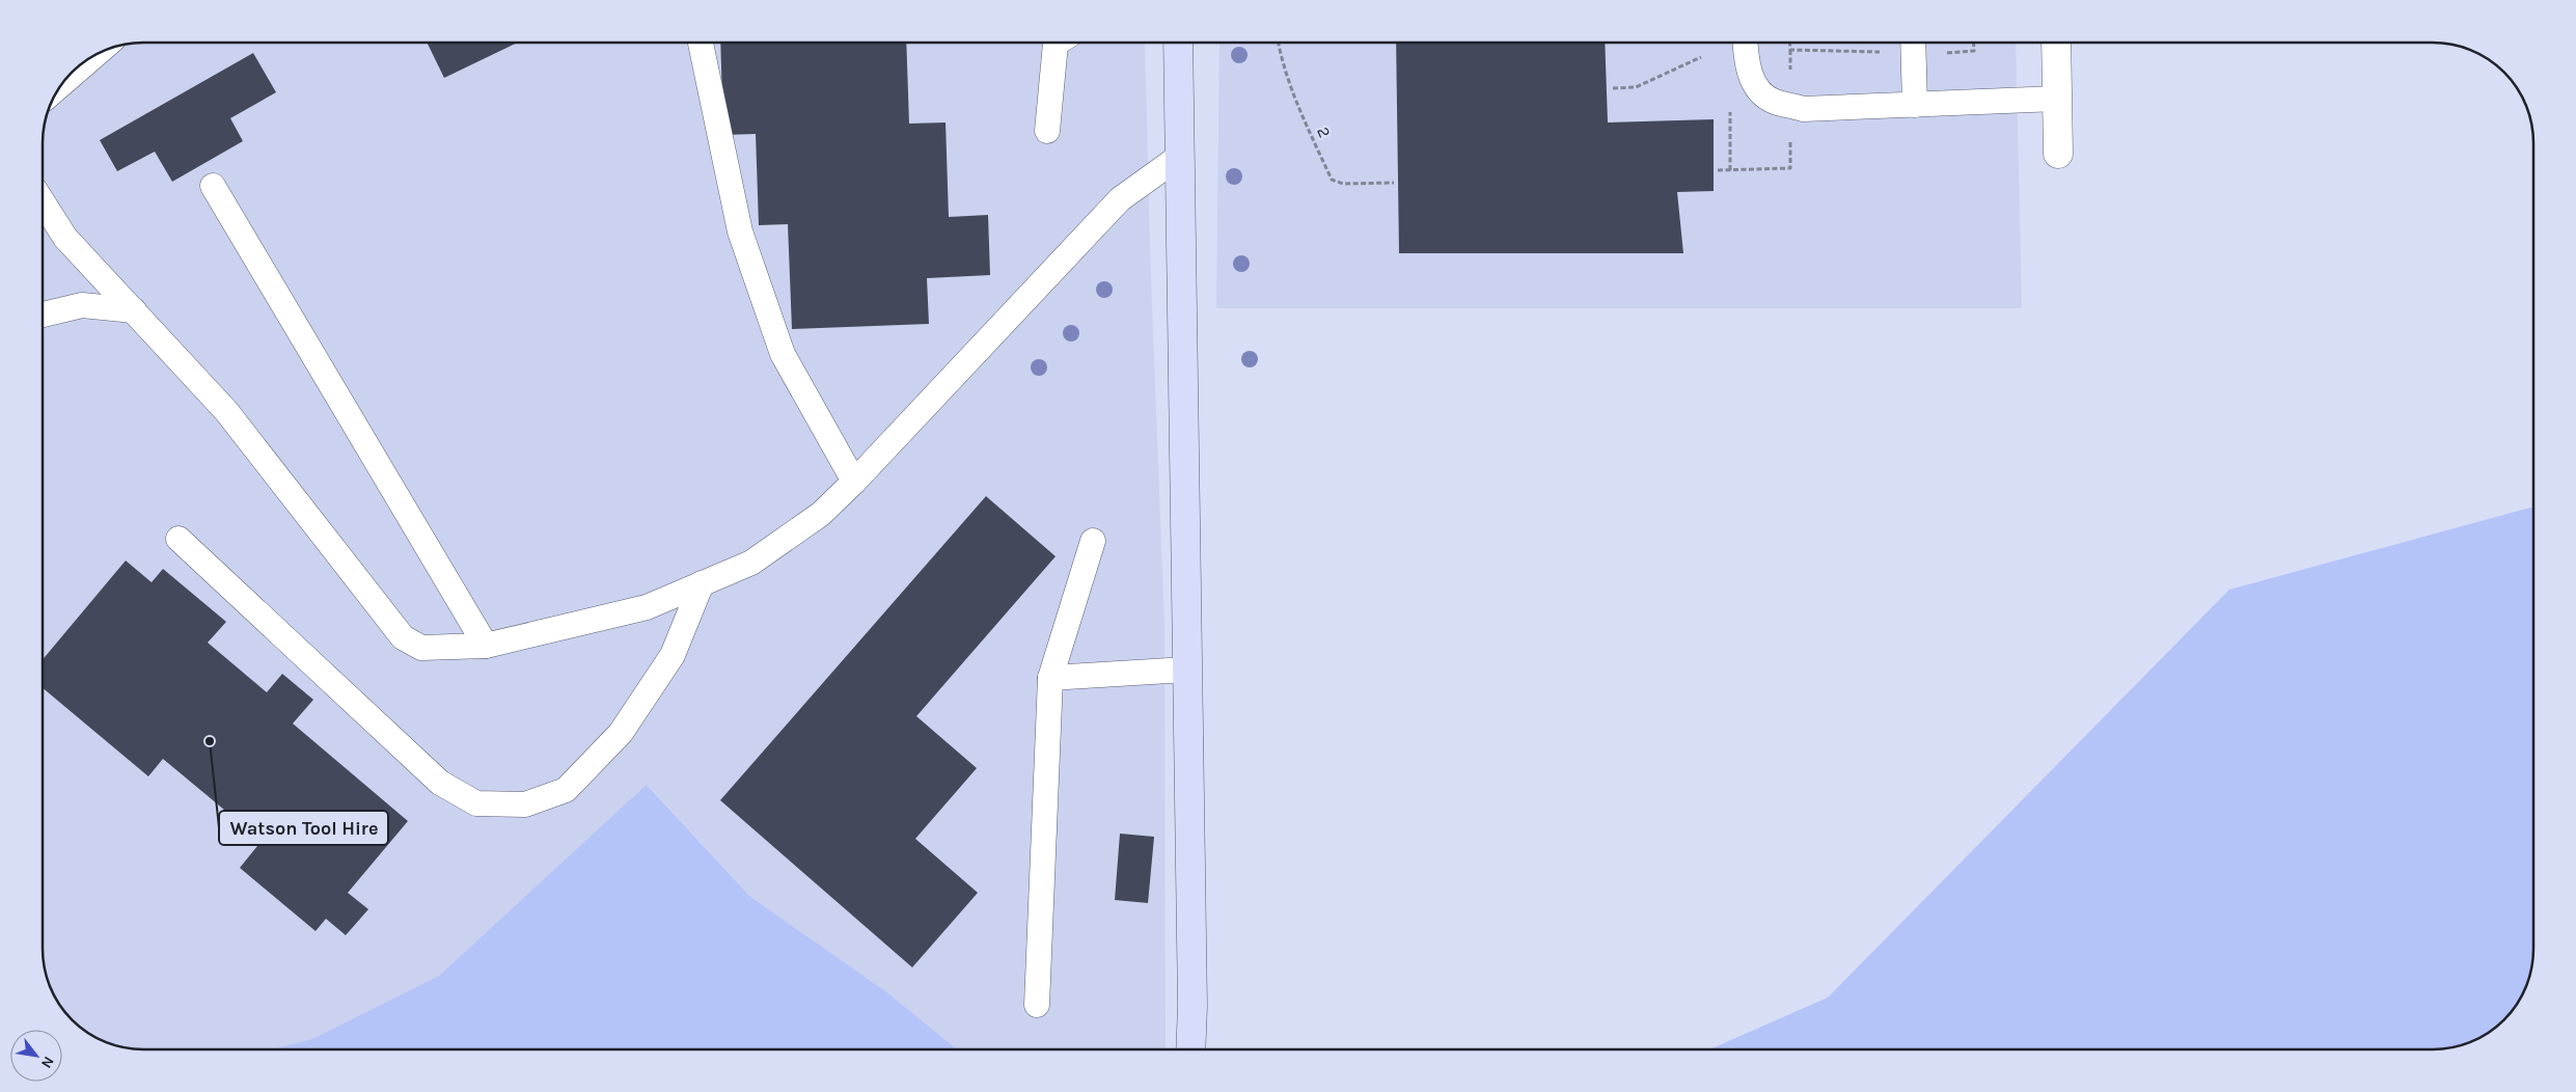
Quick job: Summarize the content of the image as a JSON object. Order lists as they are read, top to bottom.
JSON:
{
  "streets": {
    "path": ["2"]
  },
  "places": ["Watson Tool Hire"],
  "north": "bottom right"
}
